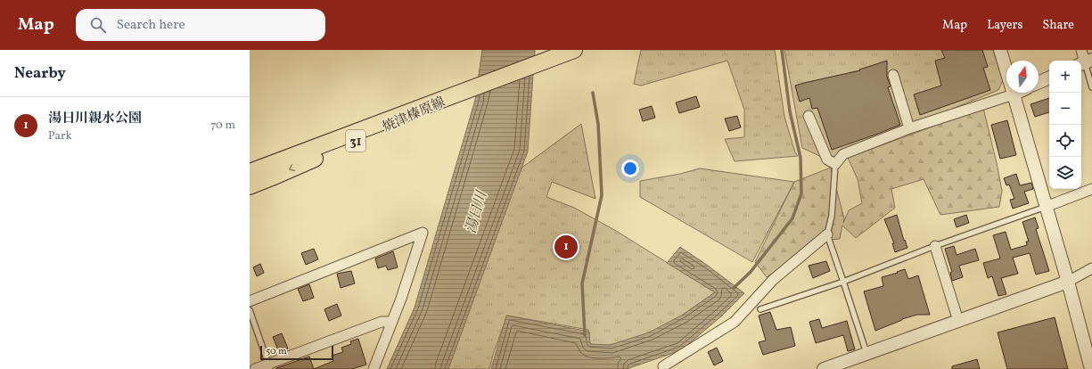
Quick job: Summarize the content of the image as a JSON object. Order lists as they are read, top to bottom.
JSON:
{
  "streets": {
    "main road": ["焼津榛原線", "31"]
  },
  "water": ["湯日川"],
  "scale_bar": "50 m",
  "north": "top",
  "page": {
    "header": "Map",
    "search": "Search here",
    "nav": ["Map", "Layers", "Share"],
    "heading": "Nearby",
    "map_buttons": ["+", "−"],
    "list": [
      {
        "mark": "1",
        "name": "湯日川親水公園",
        "note": "Park",
        "value": "70 m"
      }
    ],
    "pins": "1",
    "scale": "50 m"
  }
}
